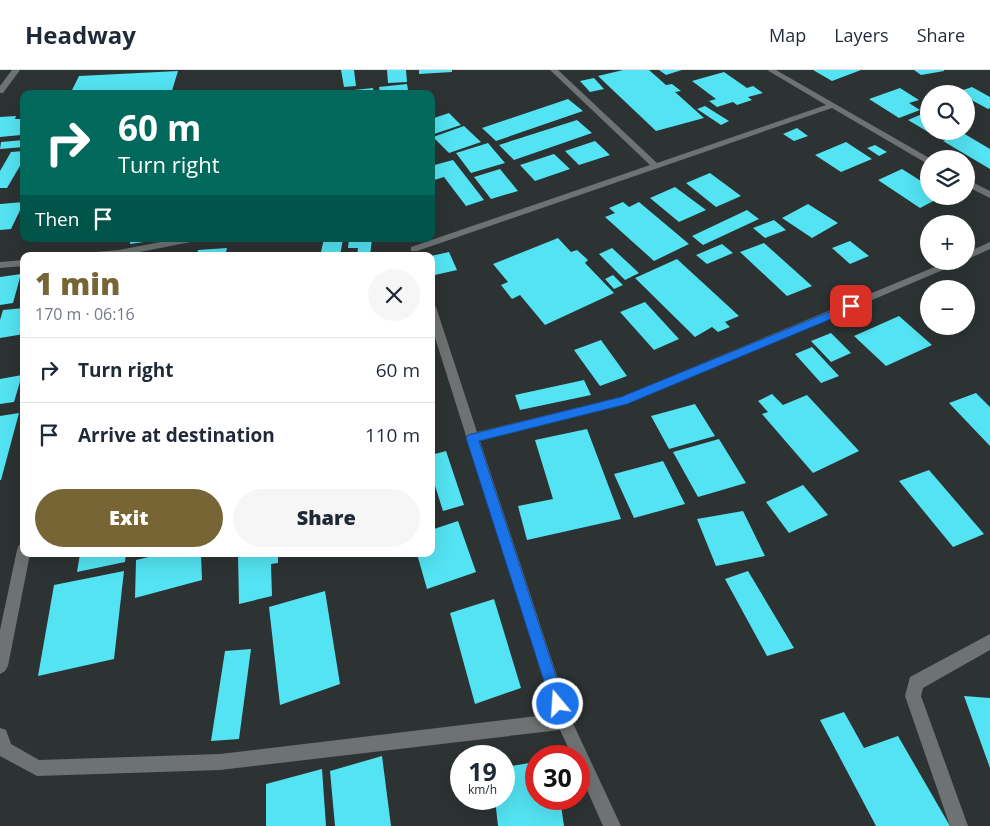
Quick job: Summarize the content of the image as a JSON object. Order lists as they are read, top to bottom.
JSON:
{
  "page": {
    "header": "Headway",
    "nav": ["Map", "Layers", "Share"],
    "map_buttons": ["+", "−"],
    "turn": ["60 m", "Turn right"],
    "then": "Then",
    "heading": ["1 min", "170 m · 06:16"],
    "list": [
      {
        "name": "Turn right",
        "value": "60 m"
      },
      {
        "name": "Arrive at destination",
        "value": "110 m"
      }
    ],
    "buttons": ["Exit", "Share"],
    "speed": "19 km/h",
    "limit": "30"
  }
}
